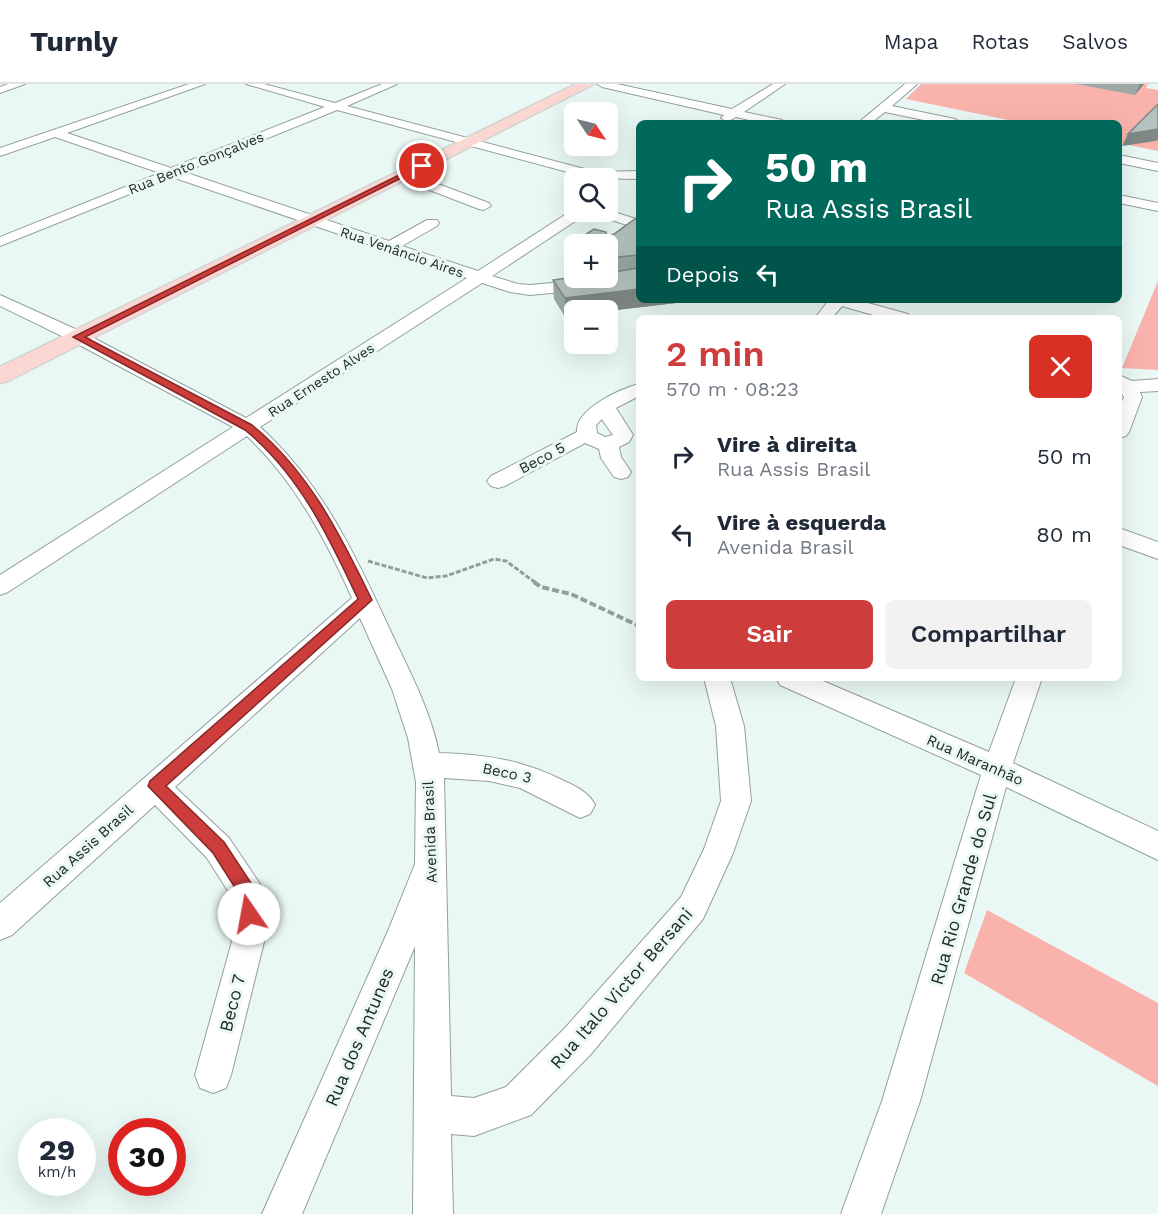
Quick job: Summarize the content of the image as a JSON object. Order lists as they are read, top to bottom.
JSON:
{
  "streets": {
    "street": [
      "Rua Bento Gonçalves",
      "Rua Venâncio Aires",
      "Rua Ernesto Alves",
      "Beco 5",
      "Rua Maranhão",
      "Beco 3",
      "Avenida Brasil",
      "Rua Assis Brasil",
      "Rua Rio Grande do Sul",
      "Rua Italo Victor Bersani",
      "Beco 7",
      "Rua dos Antunes"
    ]
  },
  "crossings": [
    ["Rua Bento Gonçalves", "Rua Venâncio Aires"],
    ["Rua Venâncio Aires", "Rua Ernesto Alves"],
    ["Rua Ernesto Alves", "Avenida Brasil"],
    ["Rua Maranhão", "Rua Rio Grande do Sul"],
    ["Beco 3", "Avenida Brasil"],
    ["Avenida Brasil", "Rua Assis Brasil"],
    ["Avenida Brasil", "Rua Italo Victor Bersani"],
    ["Avenida Brasil", "Rua dos Antunes"],
    ["Rua Assis Brasil", "Beco 7"]
  ],
  "north": "bottom right",
  "page": {
    "header": "Turnly",
    "nav": ["Mapa", "Rotas", "Salvos"],
    "map_buttons": ["+", "−"],
    "turn": ["50 m", "Rua Assis Brasil"],
    "then": "Depois",
    "heading": ["2 min", "570 m · 08:23"],
    "list": [
      {
        "name": "Vire à direita",
        "note": "Rua Assis Brasil",
        "value": "50 m"
      },
      {
        "name": "Vire à esquerda",
        "note": "Avenida Brasil",
        "value": "80 m"
      }
    ],
    "buttons": ["Sair", "Compartilhar"],
    "speed": "29 km/h",
    "limit": "30"
  }
}
